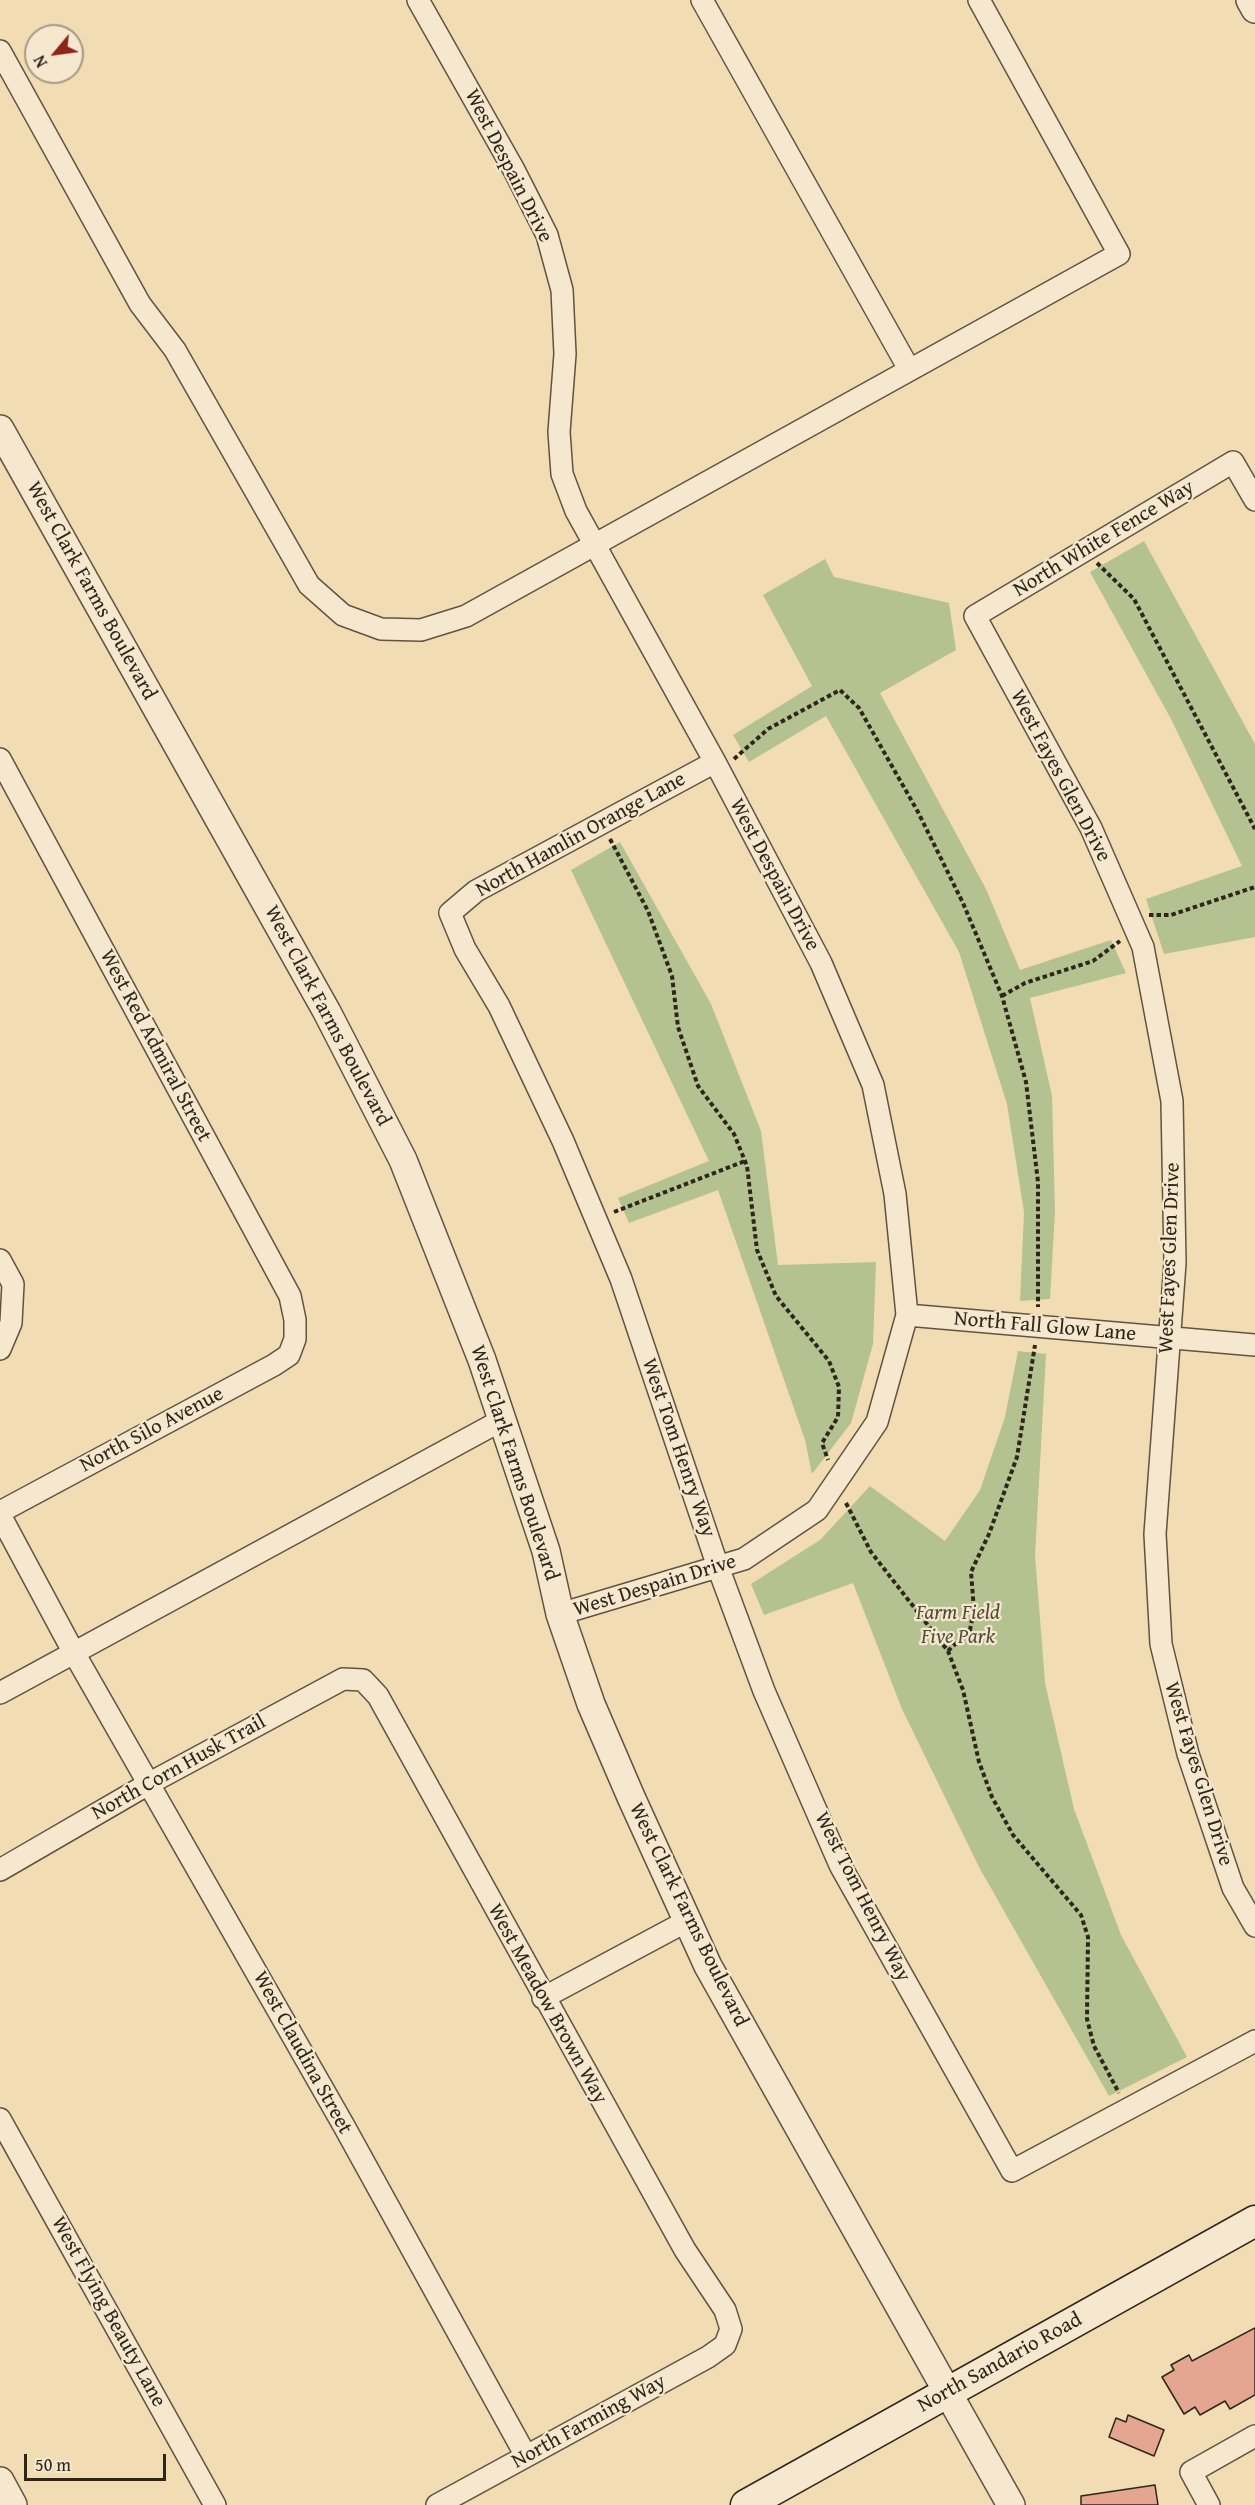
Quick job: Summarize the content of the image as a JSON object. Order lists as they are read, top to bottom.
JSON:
{
  "streets": {
    "main road": ["North Sandario Road"],
    "street": [
      "West Despain Drive",
      "North White Fence Way",
      "West Clark Farms Boulevard",
      "West Fayes Glen Drive",
      "North Hamlin Orange Lane",
      "West Red Admiral Street",
      "North Fall Glow Lane",
      "North Silo Avenue",
      "West Tom Henry Way",
      "North Corn Husk Trail",
      "West Meadow Brown Way",
      "West Claudina Street",
      "West Flying Beauty Lane",
      "North Farming Way"
    ]
  },
  "crossings": [
    ["West Despain Drive", "West Clark Farms Boulevard"],
    ["West Despain Drive", "North Hamlin Orange Lane"],
    ["West Despain Drive", "North Fall Glow Lane"],
    ["West Despain Drive", "West Tom Henry Way"],
    ["North White Fence Way", "West Fayes Glen Drive"],
    ["West Clark Farms Boulevard", "North Sandario Road"],
    ["West Fayes Glen Drive", "North Fall Glow Lane"],
    ["North Hamlin Orange Lane", "West Tom Henry Way"],
    ["West Red Admiral Street", "North Silo Avenue"],
    ["North Silo Avenue", "West Claudina Street"],
    ["North Corn Husk Trail", "West Meadow Brown Way"],
    ["North Corn Husk Trail", "West Claudina Street"],
    ["West Meadow Brown Way", "North Farming Way"],
    ["West Claudina Street", "North Farming Way"]
  ],
  "parks": ["Farm Field Five Park"],
  "scale_bar": "50 m",
  "north": "bottom left"
}
